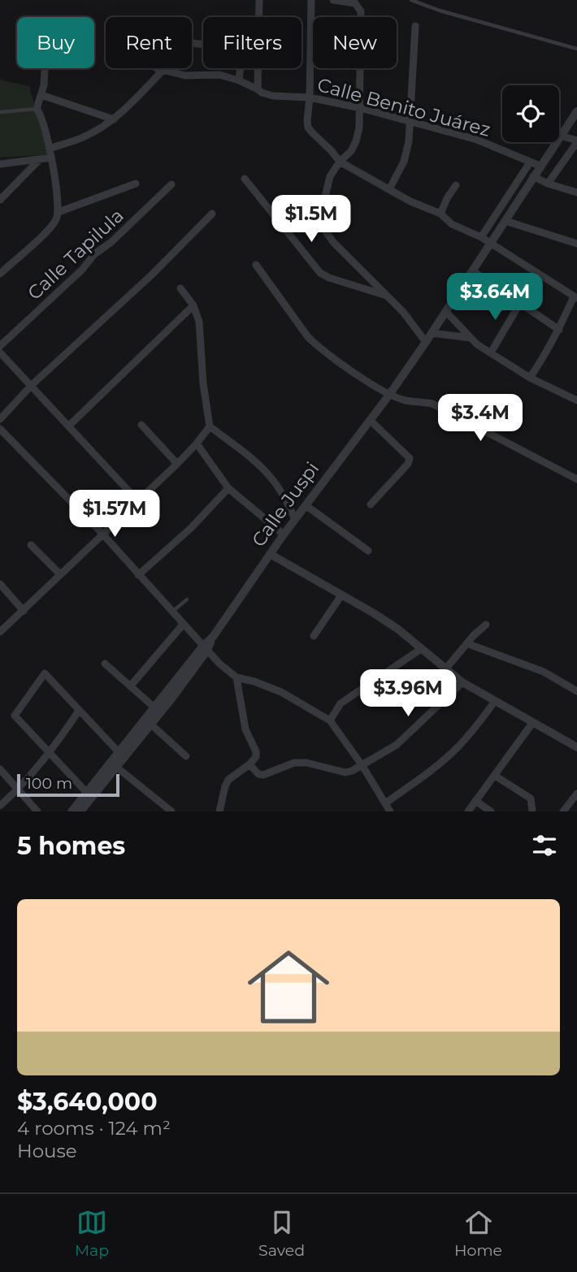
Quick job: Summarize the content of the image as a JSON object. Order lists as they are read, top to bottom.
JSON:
{
  "streets": {
    "street": ["Calle Benito Juárez", "Calle Tapilula", "Calle Juspi"]
  },
  "crossings": [
    ["Calle Benito Juárez", "Calle Juspi"]
  ],
  "scale_bar": "100 m",
  "page": {
    "chip": [
      "Buy",
      "Rent",
      "Filters",
      "New"
    ],
    "price": [
      "$1.5M",
      "$3.64M",
      "$3.4M",
      "$1.57M",
      "$3.96M"
    ],
    "scale": "100 m",
    "heading": "5 homes",
    "list": [
      {
        "name": "$3,640,000",
        "note": "4 rooms · 124 m² · House"
      }
    ],
    "tabs": ["Map", "Saved", "Home"]
  }
}
